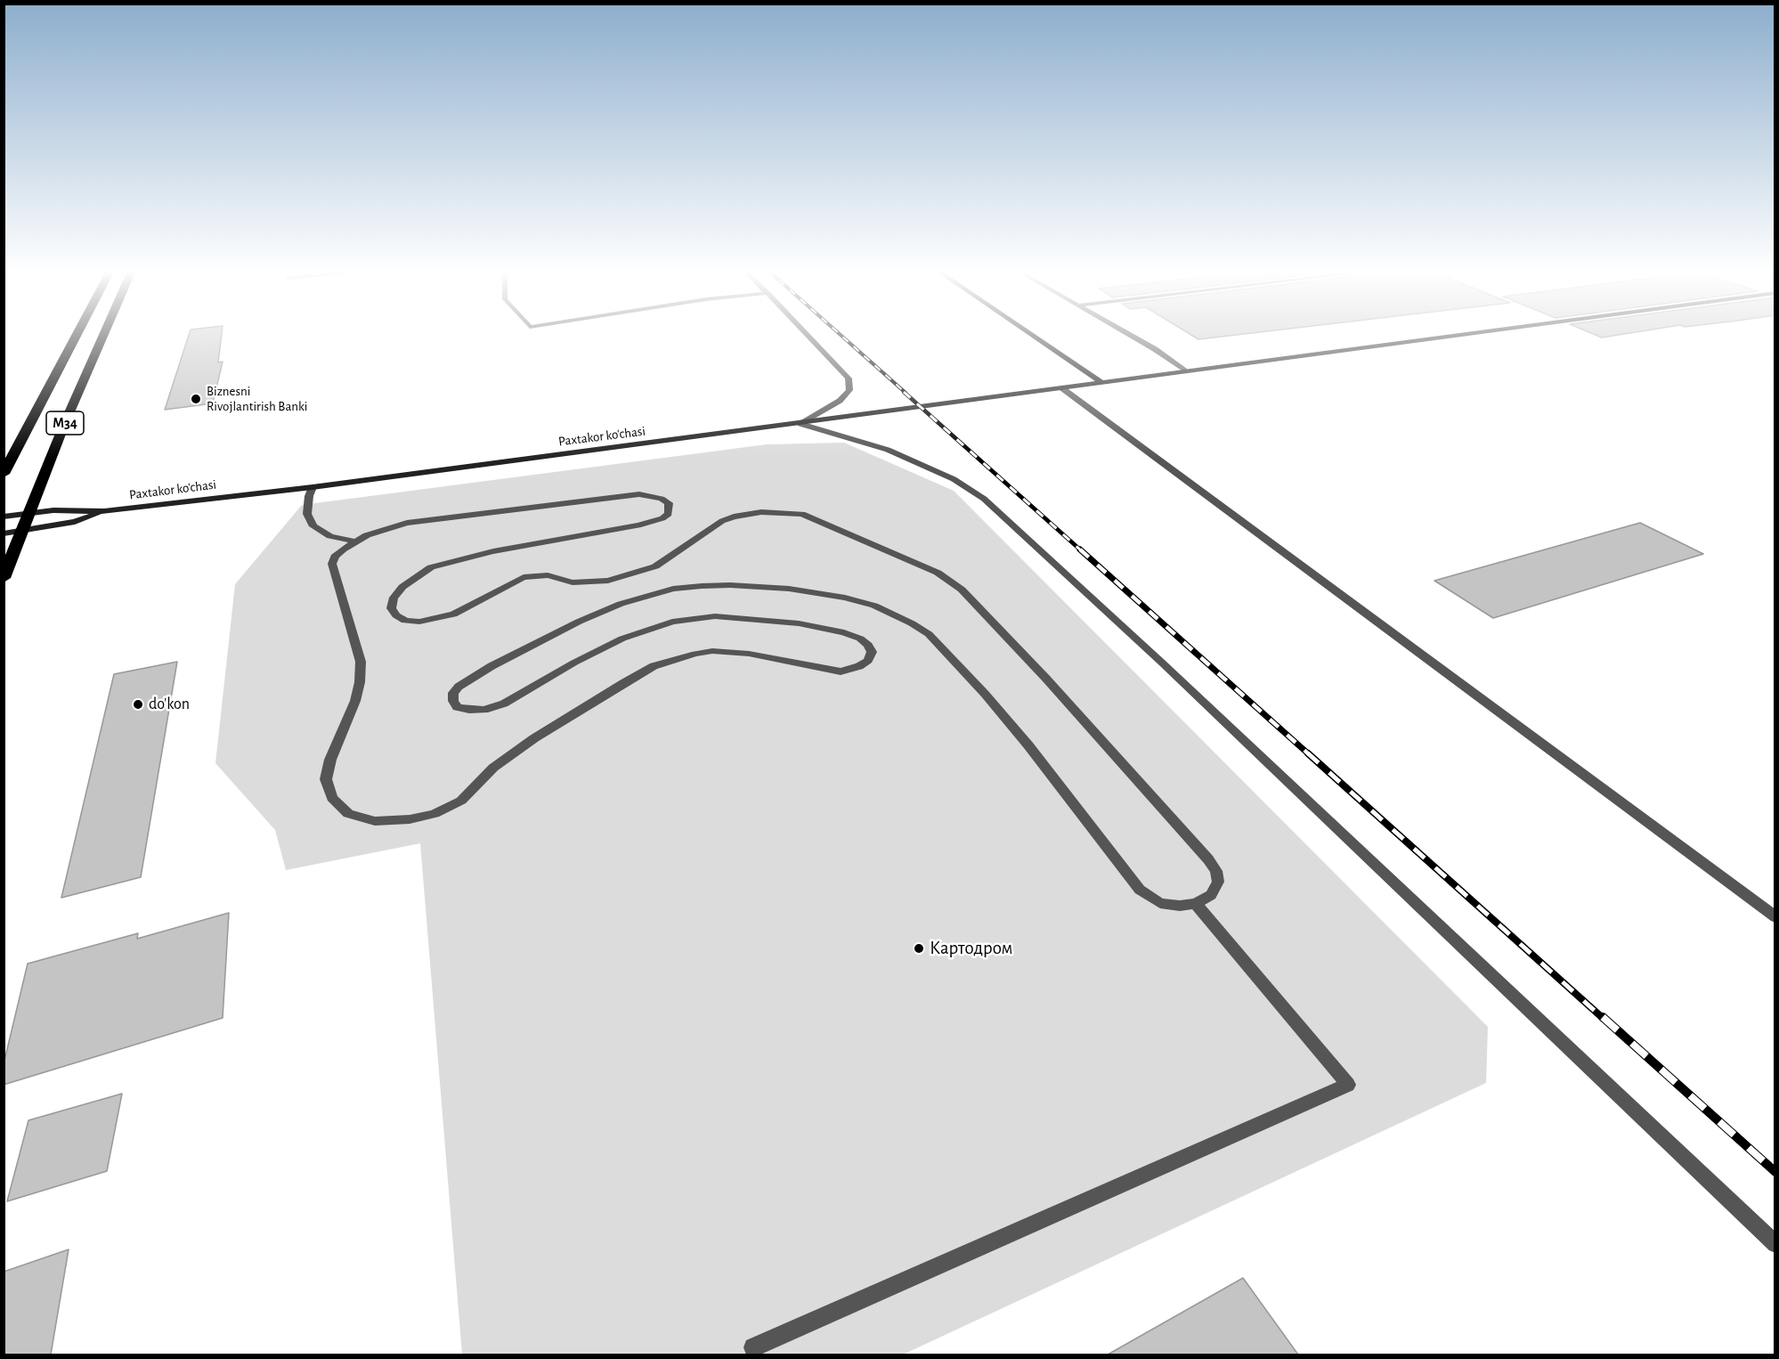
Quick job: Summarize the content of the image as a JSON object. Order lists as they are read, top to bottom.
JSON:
{
  "streets": {
    "highway": ["M34"],
    "main road": ["Paxtakor ko'chasi"]
  },
  "crossings": [
    ["M34", "Paxtakor ko'chasi"]
  ],
  "places": ["Biznesni Rivojlantirish Banki", "do'kon", "Картодром"]
}
